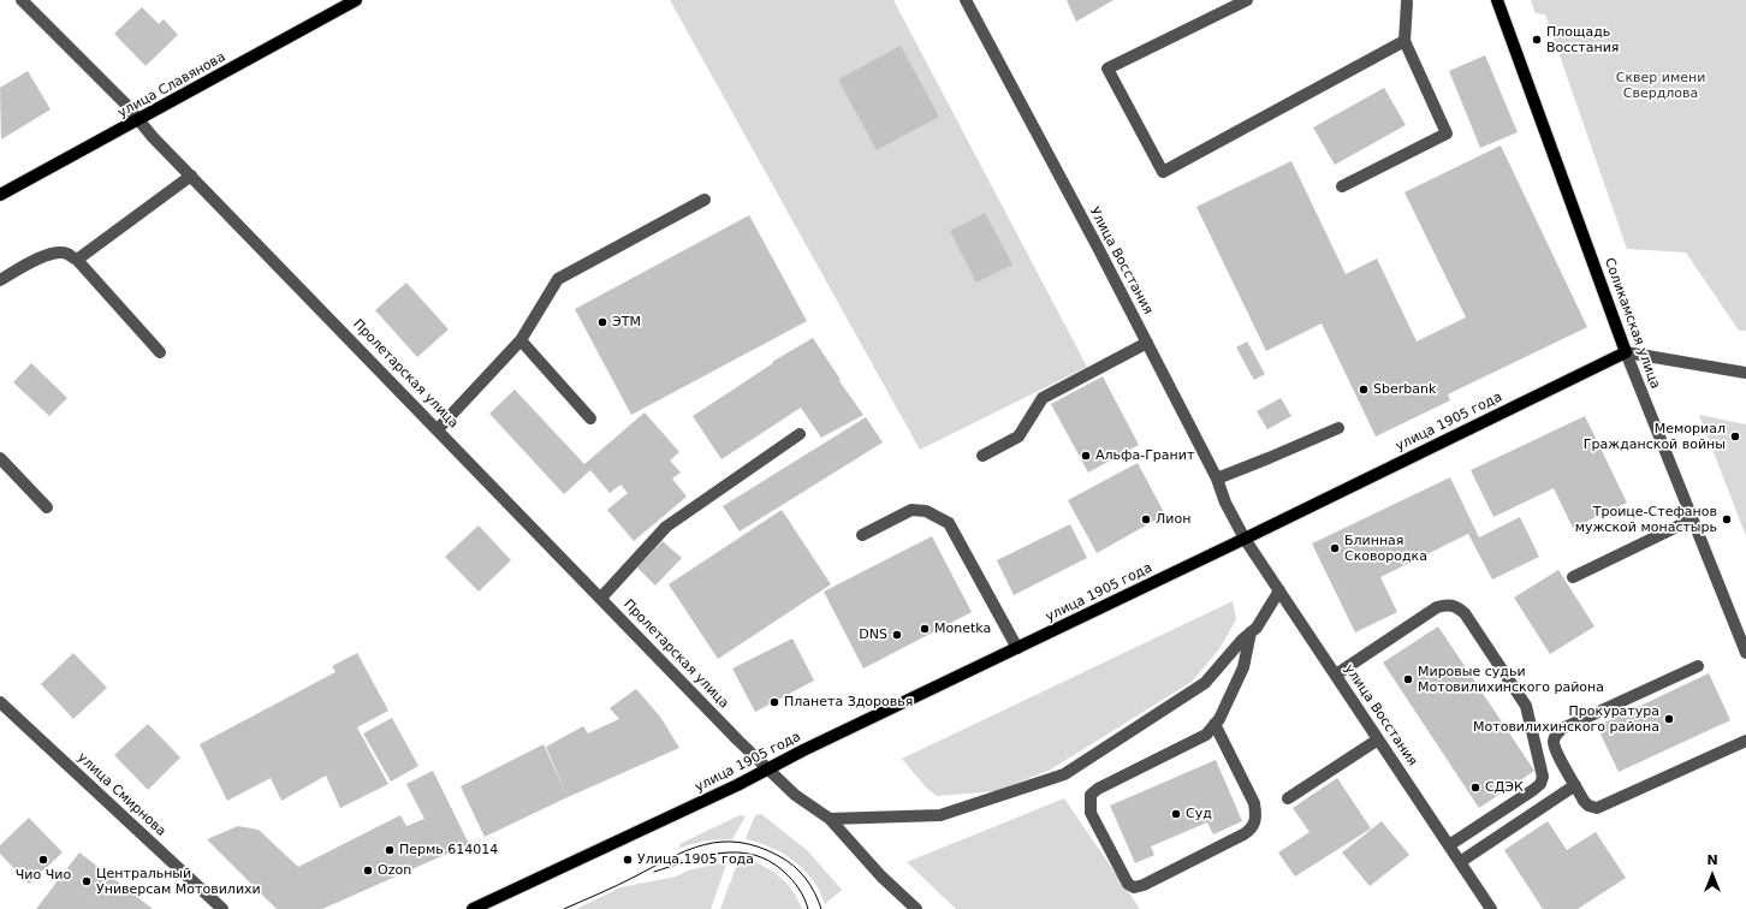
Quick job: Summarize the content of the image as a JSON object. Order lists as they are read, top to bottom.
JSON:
{
  "streets": {
    "main road": ["улица Славянова", "Соликамская улица", "улица 1905 года"],
    "street": [
      "Улица Восстания",
      "Пролетарская улица",
      "улица Восстания",
      "улица Смирнова"
    ]
  },
  "crossings": [
    ["улица Славянова", "Пролетарская улица"],
    ["Улица Восстания", "улица 1905 года"],
    ["Улица Восстания", "улица Восстания"],
    ["Соликамская улица", "улица 1905 года"],
    ["Пролетарская улица", "улица 1905 года"],
    ["улица 1905 года", "улица Восстания"]
  ],
  "parks": ["Сквер имени Свердлова"],
  "places": [
    "Площадь Восстания",
    "ЭТМ",
    "Sberbank",
    "Мемориал Гражданской войны",
    "Альфа-Гранит",
    "Лион",
    "Троице-Стефанов мужской монастырь",
    "Блинная Сковородка",
    "Monetka",
    "DNS",
    "Мировые судьи Мотовилихинского района",
    "Планета Здоровья",
    "Прокуратура Мотовилихинского района",
    "СДЭК",
    "Суд",
    "Пермь 614014",
    "Чио Чио",
    "Улица 1905 года",
    "Ozon",
    "Центральный Универсам Мотовилихи"
  ],
  "north": "top"
}
